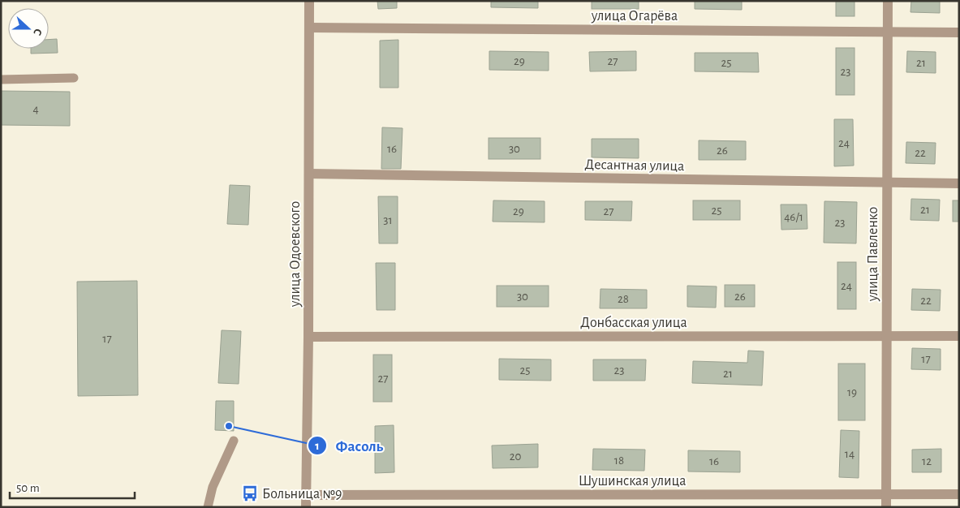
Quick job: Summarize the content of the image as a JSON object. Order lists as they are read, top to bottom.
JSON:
{
  "streets": {
    "street": [
      "улица Огарёва",
      "Десантная улица",
      "улица Одоевского",
      "улица Павленко",
      "Донбасская улица",
      "Шушинская улица"
    ]
  },
  "crossings": [
    ["улица Огарёва", "улица Одоевского"],
    ["улица Огарёва", "улица Павленко"],
    ["Десантная улица", "улица Одоевского"],
    ["Десантная улица", "улица Павленко"],
    ["улица Одоевского", "Донбасская улица"],
    ["улица Одоевского", "Шушинская улица"],
    ["улица Павленко", "Донбасская улица"],
    ["улица Павленко", "Шушинская улица"]
  ],
  "places": {
    "other": ["Фасоль"],
    "bus stop": ["Больница №9"]
  },
  "house_numbers": [
    "29",
    "27",
    "25",
    "21",
    "23",
    "4",
    "24",
    "16",
    "30",
    "26",
    "22",
    "21",
    "25",
    "29",
    "27",
    "46/1",
    "31",
    "23",
    "24",
    "30",
    "26",
    "28",
    "22",
    "17",
    "17",
    "25",
    "23",
    "21",
    "27",
    "19",
    "14",
    "20",
    "18",
    "16",
    "12"
  ],
  "scale_bar": "50 m",
  "north": "right"
}
